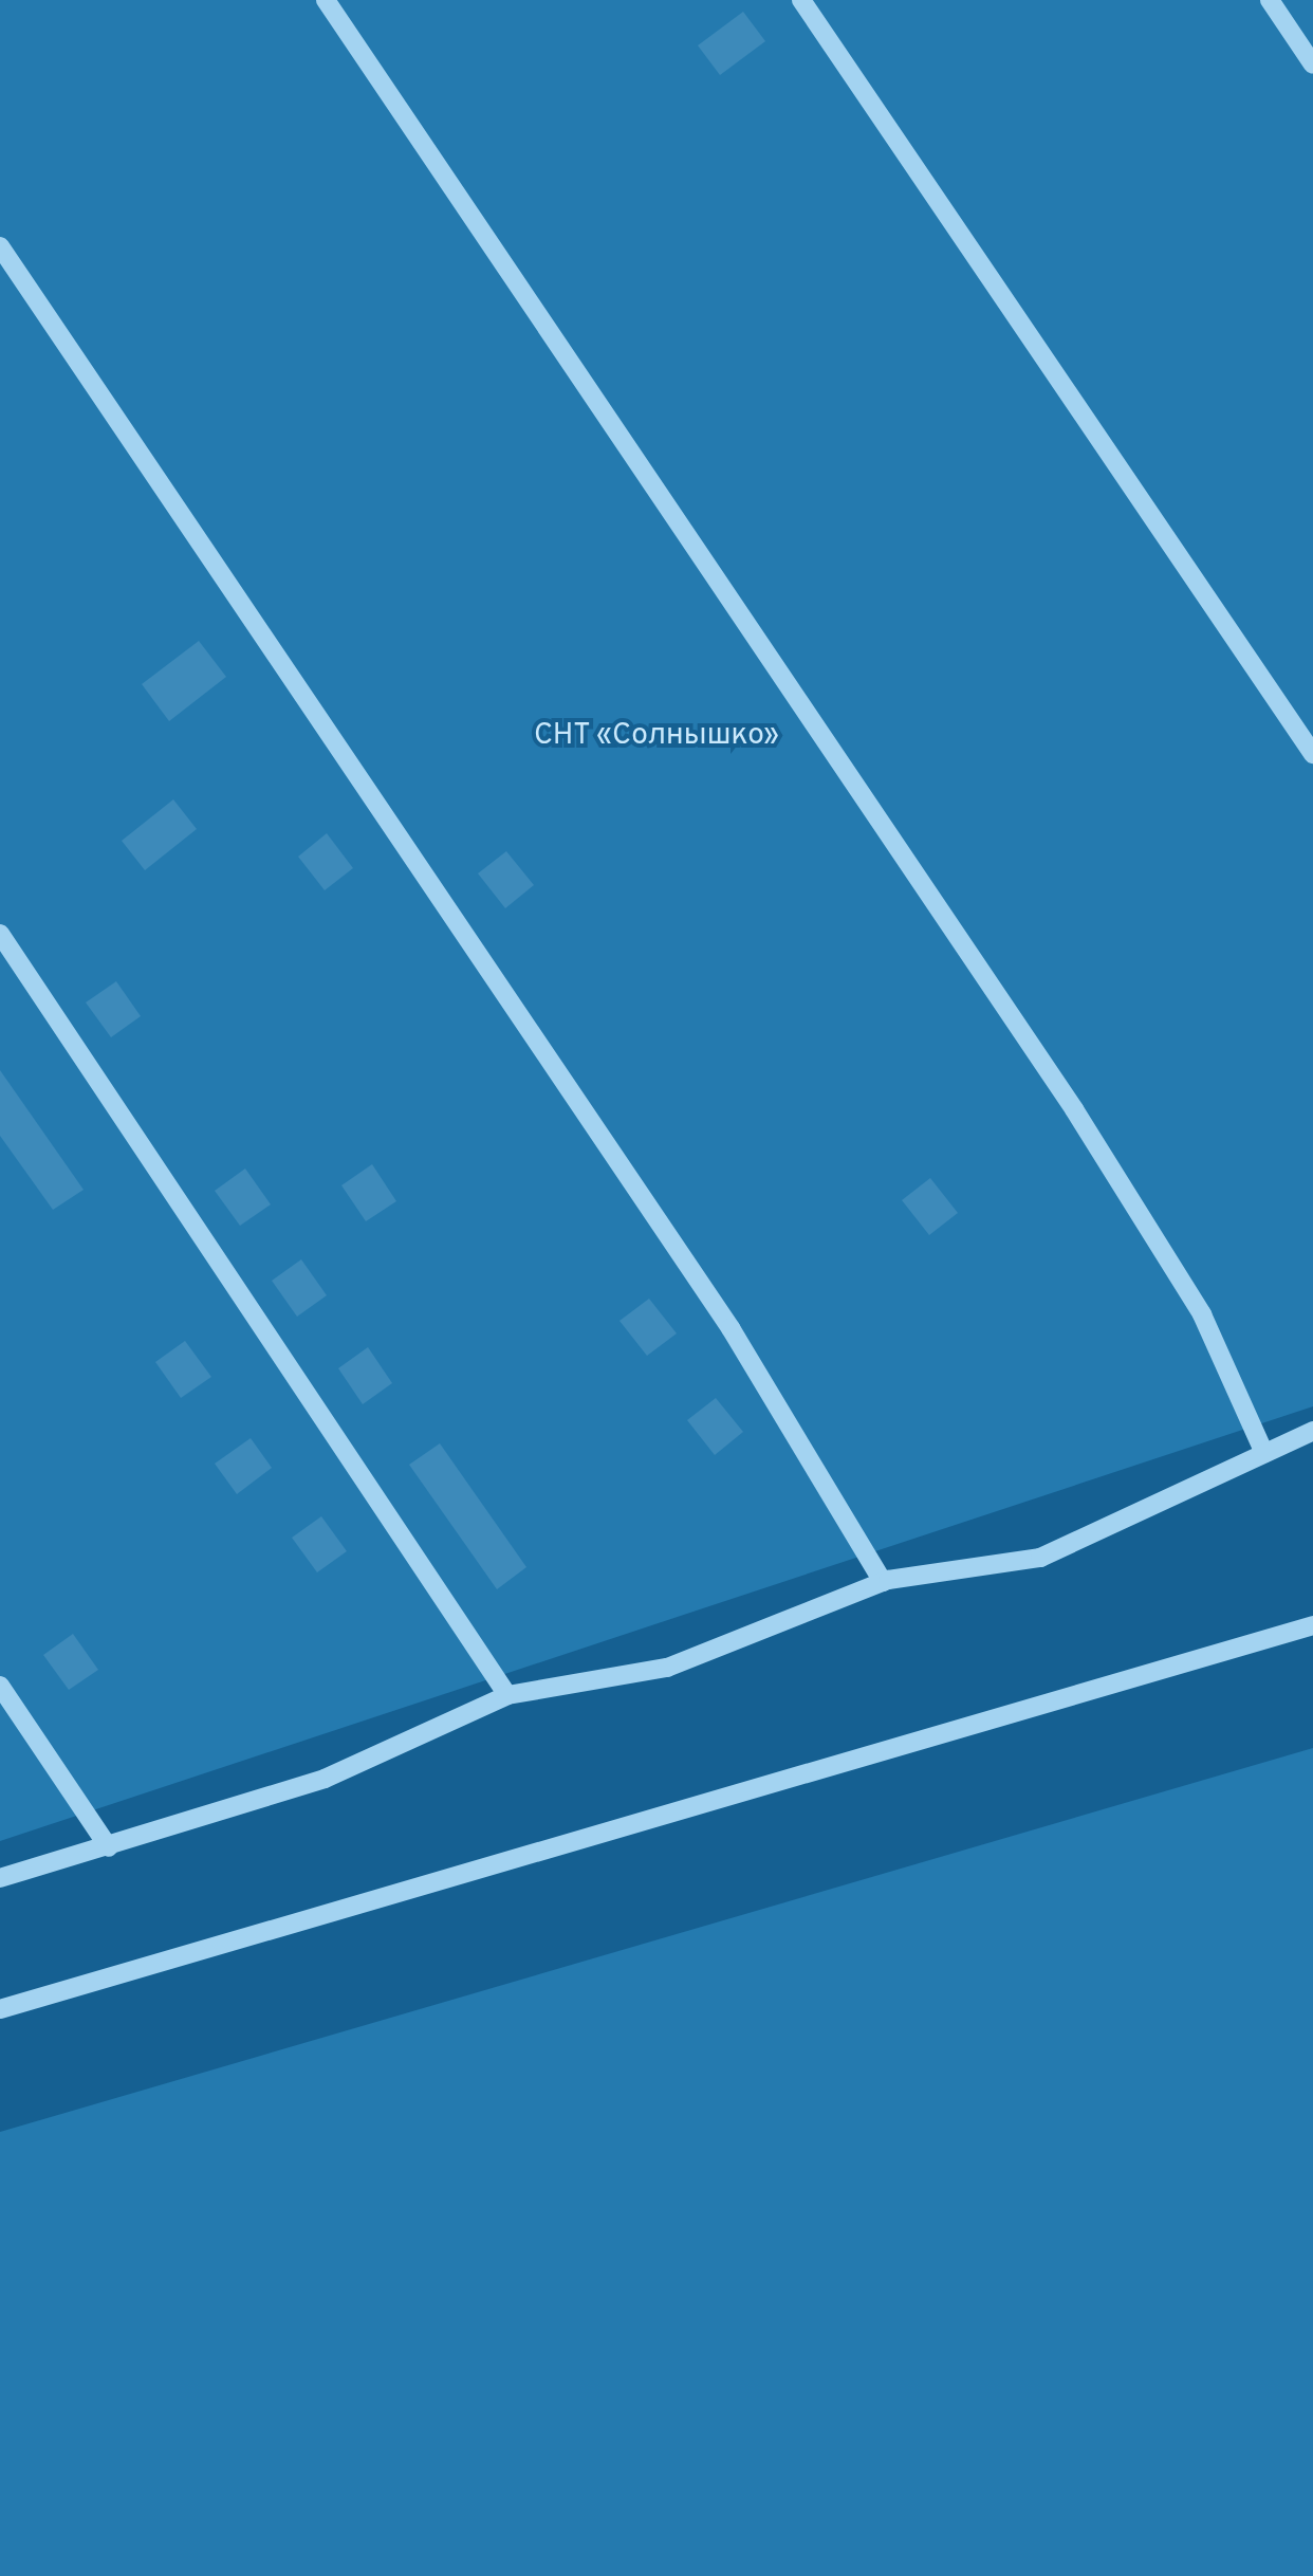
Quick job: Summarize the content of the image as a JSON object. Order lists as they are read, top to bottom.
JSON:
{
  "parks": ["СНТ «Солнышко»"]
}
